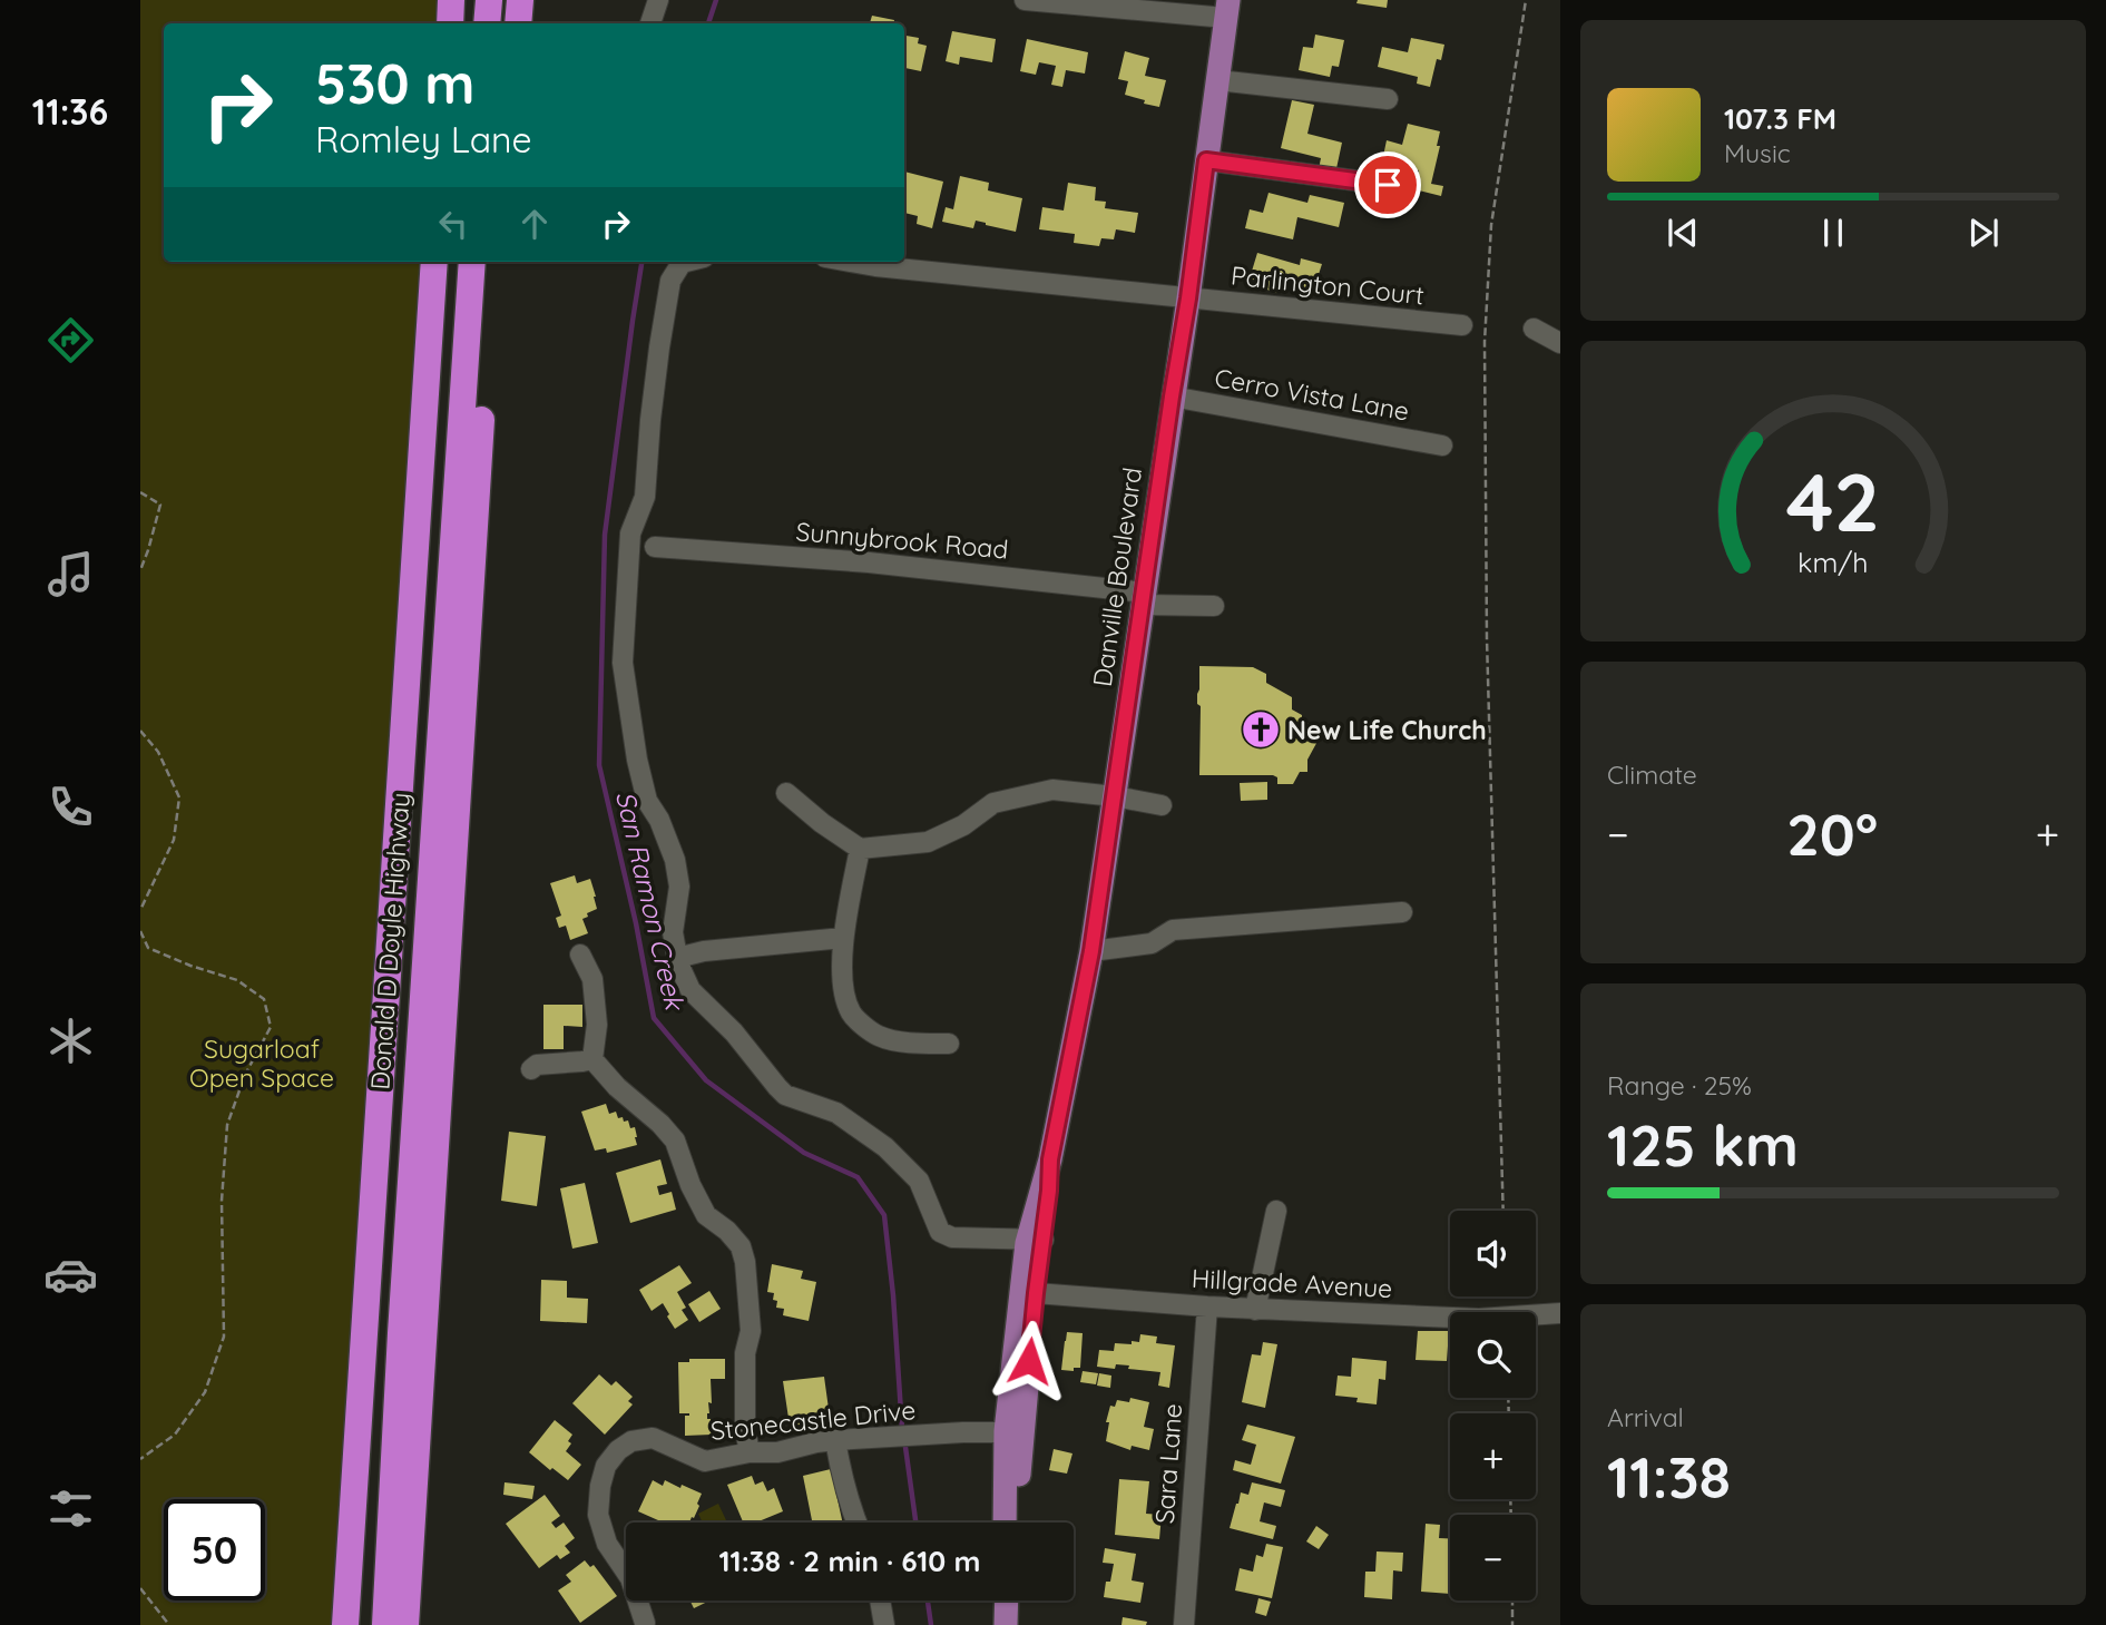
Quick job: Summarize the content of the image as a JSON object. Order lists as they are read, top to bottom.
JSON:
{
  "streets": {
    "highway": ["Donald D Doyle Highway"],
    "main road": ["Danville Boulevard"],
    "street": [
      "Parlington Court",
      "Cerro Vista Lane",
      "Sunnybrook Road",
      "Hillgrade Avenue",
      "Stonecastle Drive",
      "Sara Lane"
    ]
  },
  "crossings": [
    ["Parlington Court", "Danville Boulevard"],
    ["Cerro Vista Lane", "Danville Boulevard"],
    ["Sunnybrook Road", "Danville Boulevard"],
    ["Danville Boulevard", "Hillgrade Avenue"],
    ["Danville Boulevard", "Stonecastle Drive"],
    ["Hillgrade Avenue", "Sara Lane"]
  ],
  "water": ["San Ramon Creek"],
  "parks": ["Sugarloaf Open Space"],
  "places": {
    "church": ["New Life Church"]
  },
  "page": {
    "tabs": "11:36",
    "turn": ["530 m", "Romley Lane"],
    "song": ["107.3 FM", "Music"],
    "tile": [
      "Climate",
      ["Range · 25%", "125 km"],
      ["Arrival", "11:38"]
    ],
    "heat": ["−", "20°", "+"],
    "map_buttons": ["+", "−"],
    "limit": "50",
    "trip": "11:38 · 2 min · 610 m",
    "gauge": ["42", "km/h"]
  }
}
